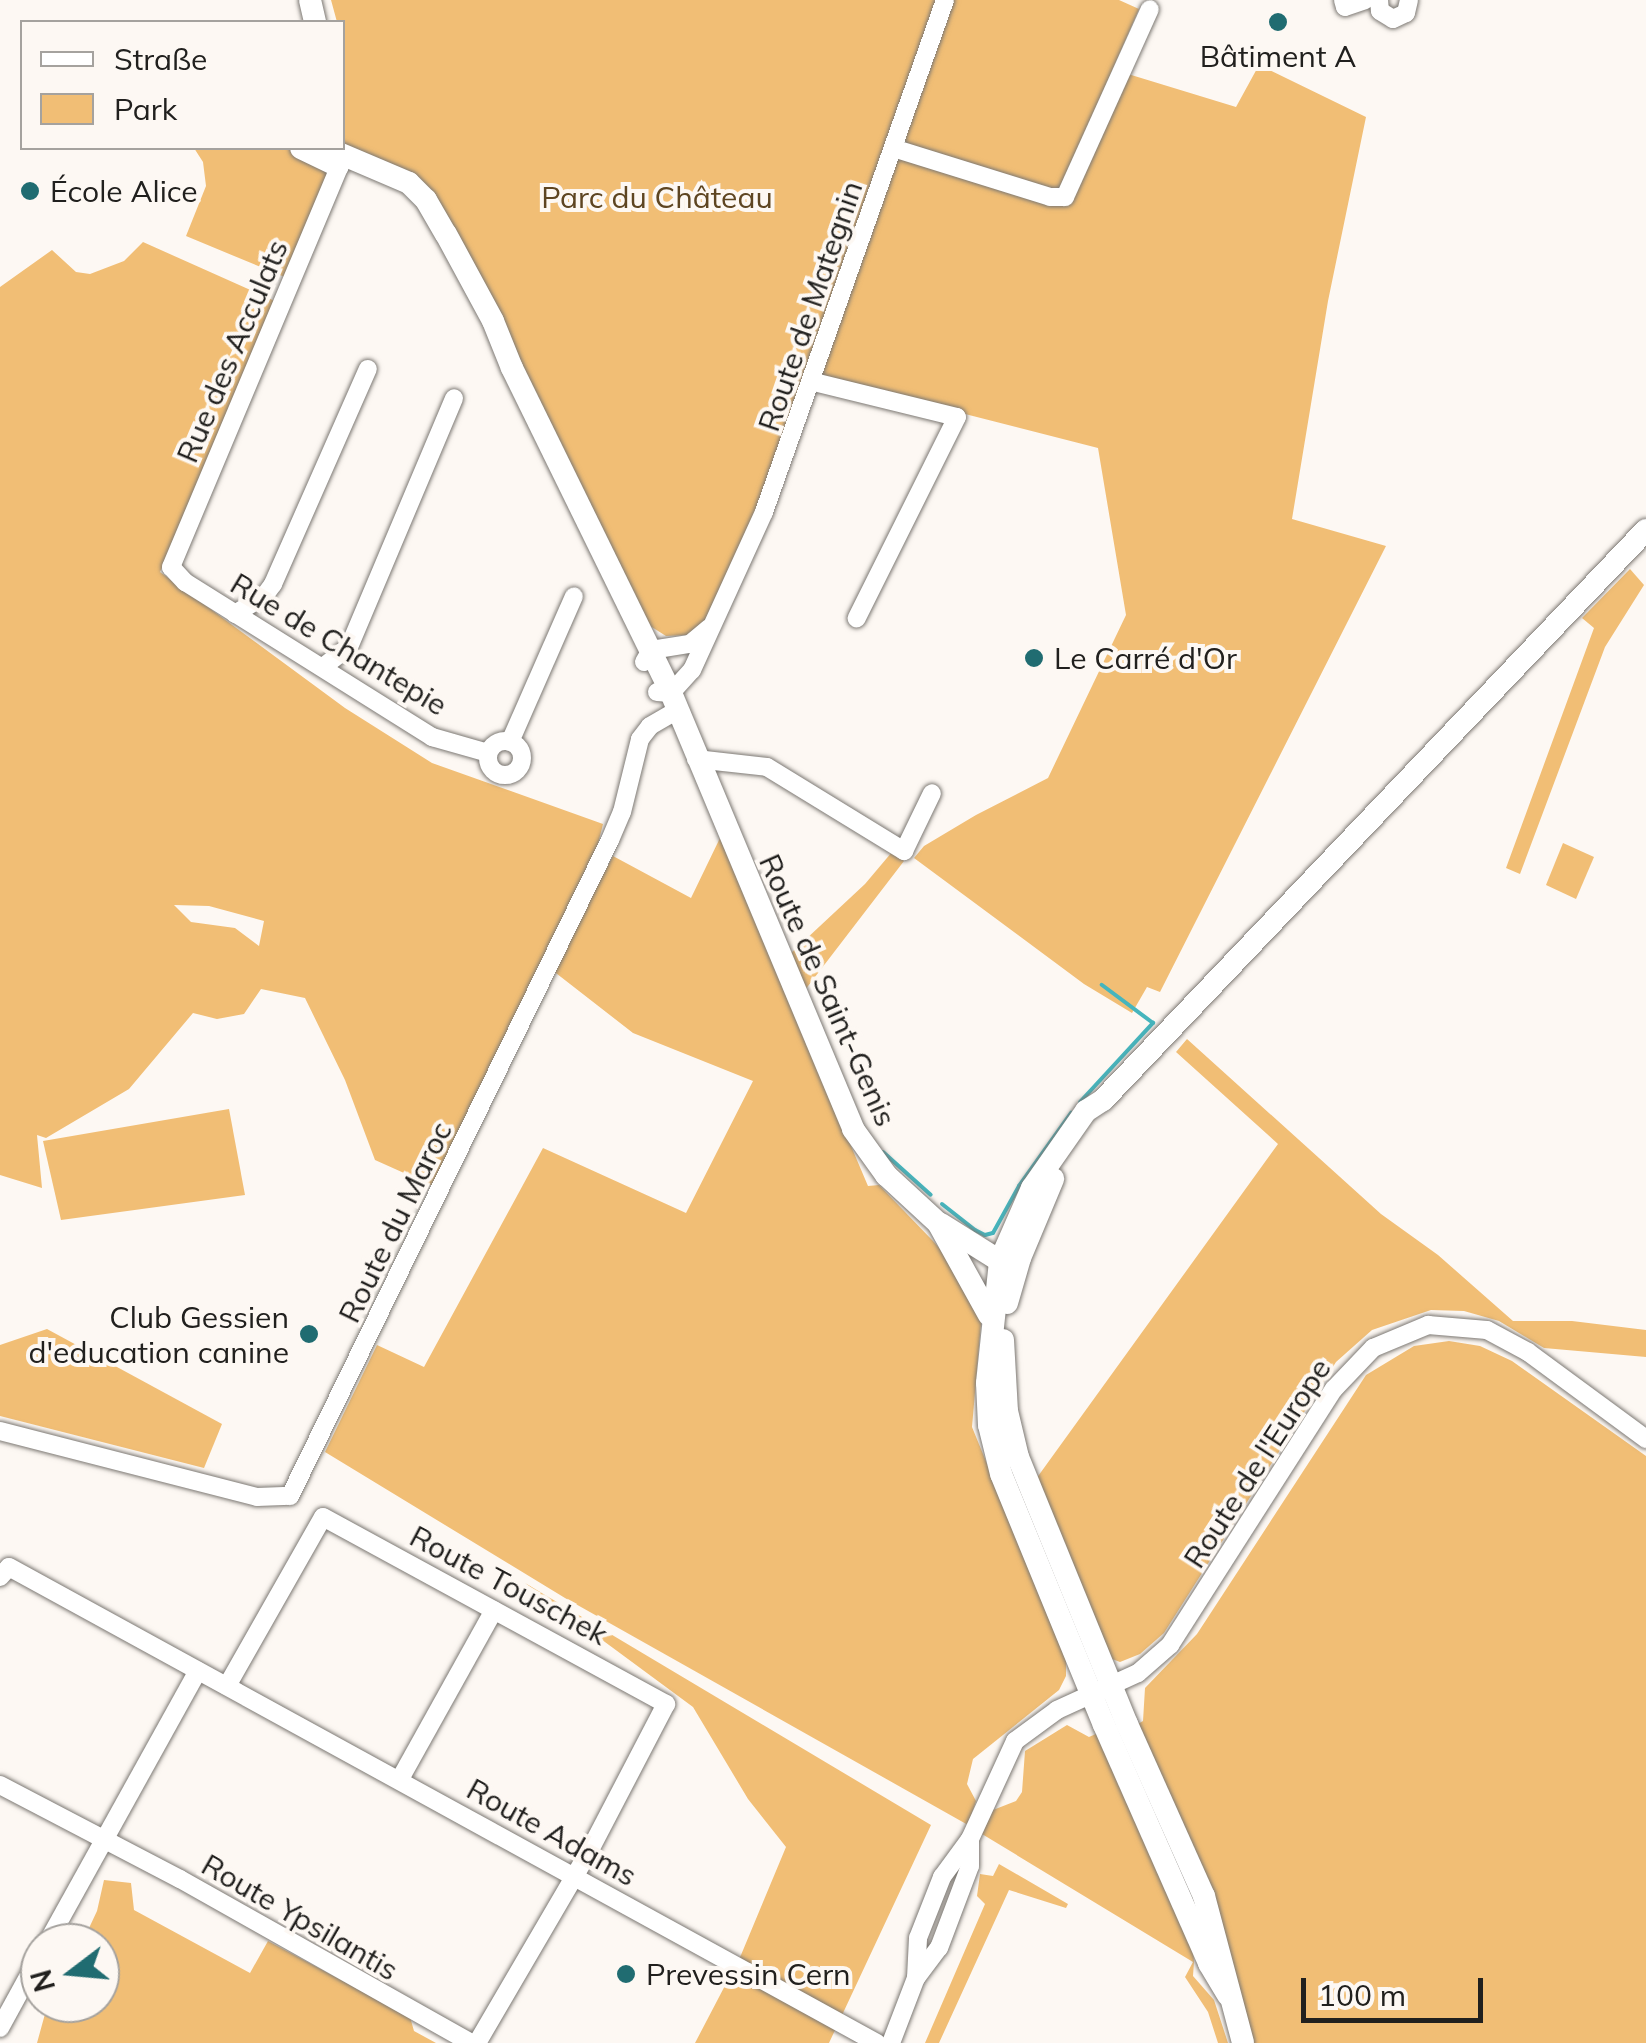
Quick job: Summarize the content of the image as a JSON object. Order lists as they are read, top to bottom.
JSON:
{
  "streets": {
    "main road": ["Route de Saint-Genis"],
    "street": [
      "Route de Mategnin",
      "Rue des Acculats",
      "Rue de Chantepie",
      "Route du Maroc",
      "Route de l'Europe",
      "Route Touschek",
      "Route Adams",
      "Route Ypsilantis"
    ]
  },
  "crossings": [
    ["Route de Mategnin", "Route de Saint-Genis"],
    ["Route de Mategnin", "Route du Maroc"],
    ["Rue des Acculats", "Rue de Chantepie"],
    ["Rue des Acculats", "Route de Saint-Genis"],
    ["Route de Saint-Genis", "Route du Maroc"],
    ["Route Touschek", "Route Adams"],
    ["Route Touschek", "Route Ypsilantis"],
    ["Route Adams", "Route Ypsilantis"]
  ],
  "parks": ["Parc du Château"],
  "places": [
    "Bâtiment A",
    "École Alice",
    "Le Carré d'Or",
    "Club Gessien d'education canine",
    "Prevessin Cern"
  ],
  "legend": ["Straße", "Park"],
  "scale_bar": "100 m",
  "north": "left"
}
